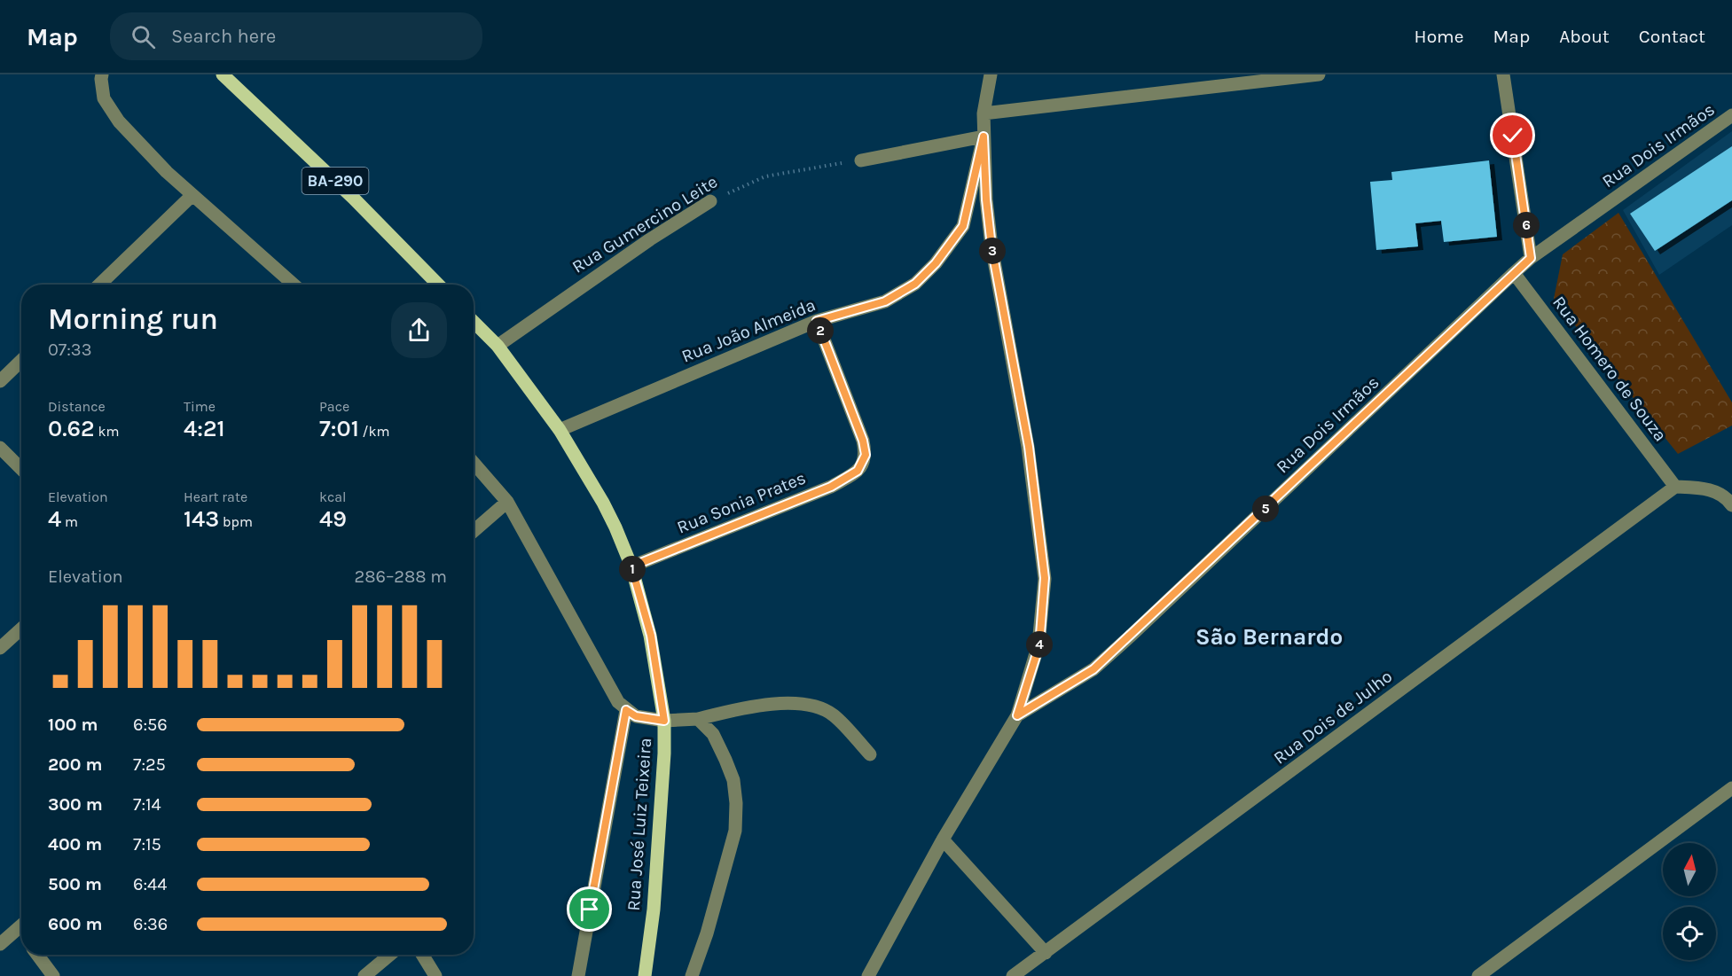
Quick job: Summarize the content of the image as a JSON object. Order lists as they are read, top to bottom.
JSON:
{
  "streets": {
    "main road": ["BA-290", "Rua José Luiz Teixeira"],
    "street": [
      "Rua Dois Irmãos",
      "Rua Gumercino Leite",
      "Rua João Almeida",
      "Rua Homero de Souza",
      "Rua Sonia Prates",
      "Rua Dois de Julho"
    ]
  },
  "crossings": [
    ["Rua Dois Irmãos", "Rua Homero de Souza"],
    ["Rua Gumercino Leite", "Rua José Luiz Teixeira"],
    ["Rua João Almeida", "Rua Sonia Prates"],
    ["Rua João Almeida", "Rua José Luiz Teixeira"],
    ["Rua Homero de Souza", "Rua Dois de Julho"],
    ["Rua Sonia Prates", "Rua José Luiz Teixeira"]
  ],
  "districts": ["São Bernardo"],
  "north": "top",
  "page": {
    "header": "Map",
    "search": "Search here",
    "nav": [
      "Home",
      "Map",
      "About",
      "Contact"
    ],
    "pins": [
      "6",
      "3",
      "2",
      "5",
      "1",
      "4"
    ],
    "heading": ["Morning run", "07:33"],
    "stats": [
      ["Distance", "0.62 km"],
      ["Time", "4:21"],
      ["Pace", "7:01 /km"],
      ["Elevation", "4 m"],
      ["Heart rate", "143 bpm"],
      ["kcal", "49"]
    ],
    "chart": ["Elevation", "286–288 m"],
    "list": [
      {
        "name": "100 m",
        "note": "6:56"
      },
      {
        "name": "200 m",
        "note": "7:25"
      },
      {
        "name": "300 m",
        "note": "7:14"
      },
      {
        "name": "400 m",
        "note": "7:15"
      },
      {
        "name": "500 m",
        "note": "6:44"
      },
      {
        "name": "600 m",
        "note": "6:36"
      }
    ]
  }
}
